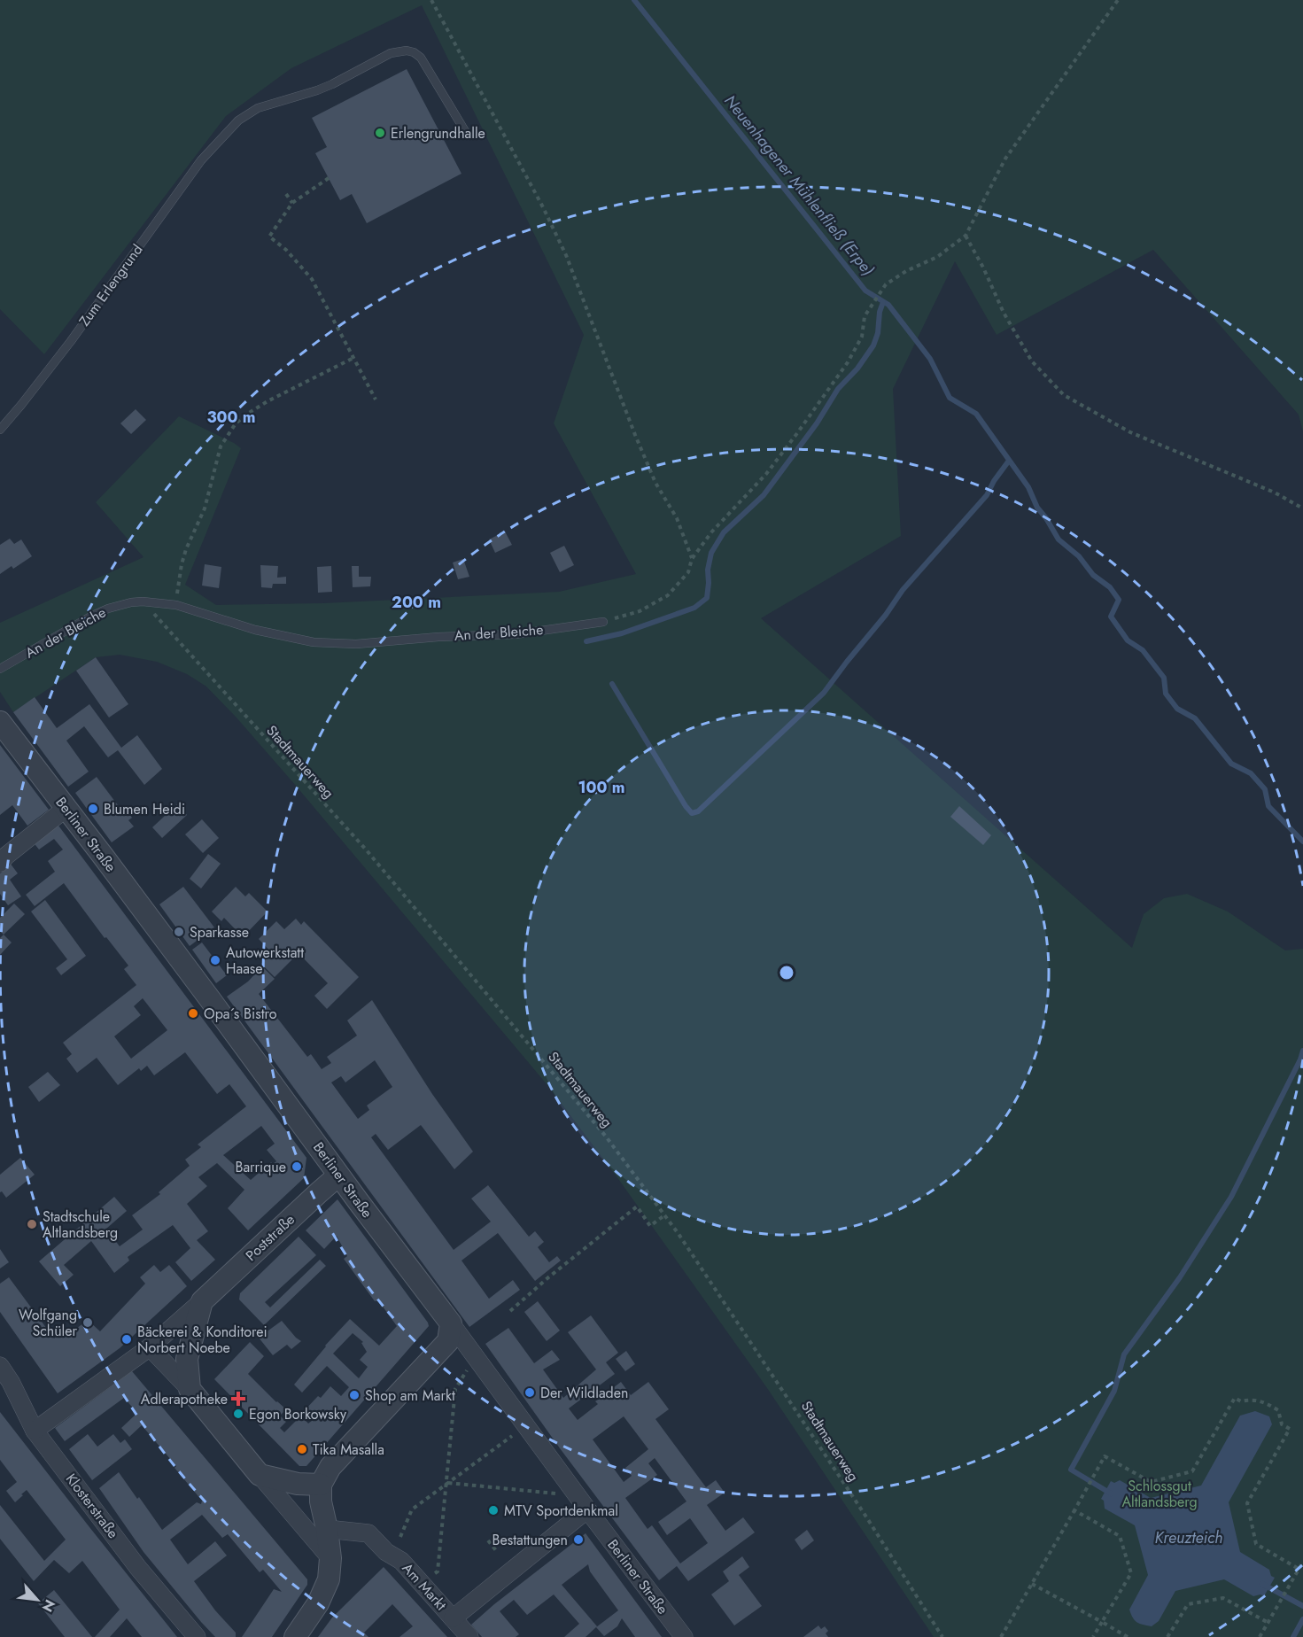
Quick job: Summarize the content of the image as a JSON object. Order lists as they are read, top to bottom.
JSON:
{
  "streets": {
    "street": [
      "Berliner Straße",
      "Poststraße",
      "Klosterstraße",
      "Am Markt"
    ],
    "lane": ["Zum Erlengrund", "An der Bleiche"],
    "path": ["Stadtmauerweg"]
  },
  "crossings": [
    ["An der Bleiche", "Stadtmauerweg"],
    ["Berliner Straße", "Poststraße"],
    ["Berliner Straße", "Am Markt"],
    ["Poststraße", "Klosterstraße"]
  ],
  "water": ["Neuenhagener Mühlenfließ (Erpe)", "Kreuzteich"],
  "parks": ["Schlossgut Altlandsberg"],
  "places": {
    "other": [
      "Erlengrundhalle",
      "Blumen Heidi",
      "Sparkasse",
      "Autowerkstatt Haase",
      "Opa´s Bistro",
      "Barrique",
      "Stadtschule Altlandsberg",
      "Wolfgang Schüler",
      "Bäckerei & Konditorei Norbert Noebe",
      "Der Wildladen",
      "Shop am Markt",
      "Egon Borkowsky",
      "Tika Masalla",
      "MTV Sportdenkmal",
      "Bestattungen"
    ],
    "health": ["Adlerapotheke"]
  },
  "north": "bottom right",
  "rings": ["300 m", "200 m", "100 m"]
}
